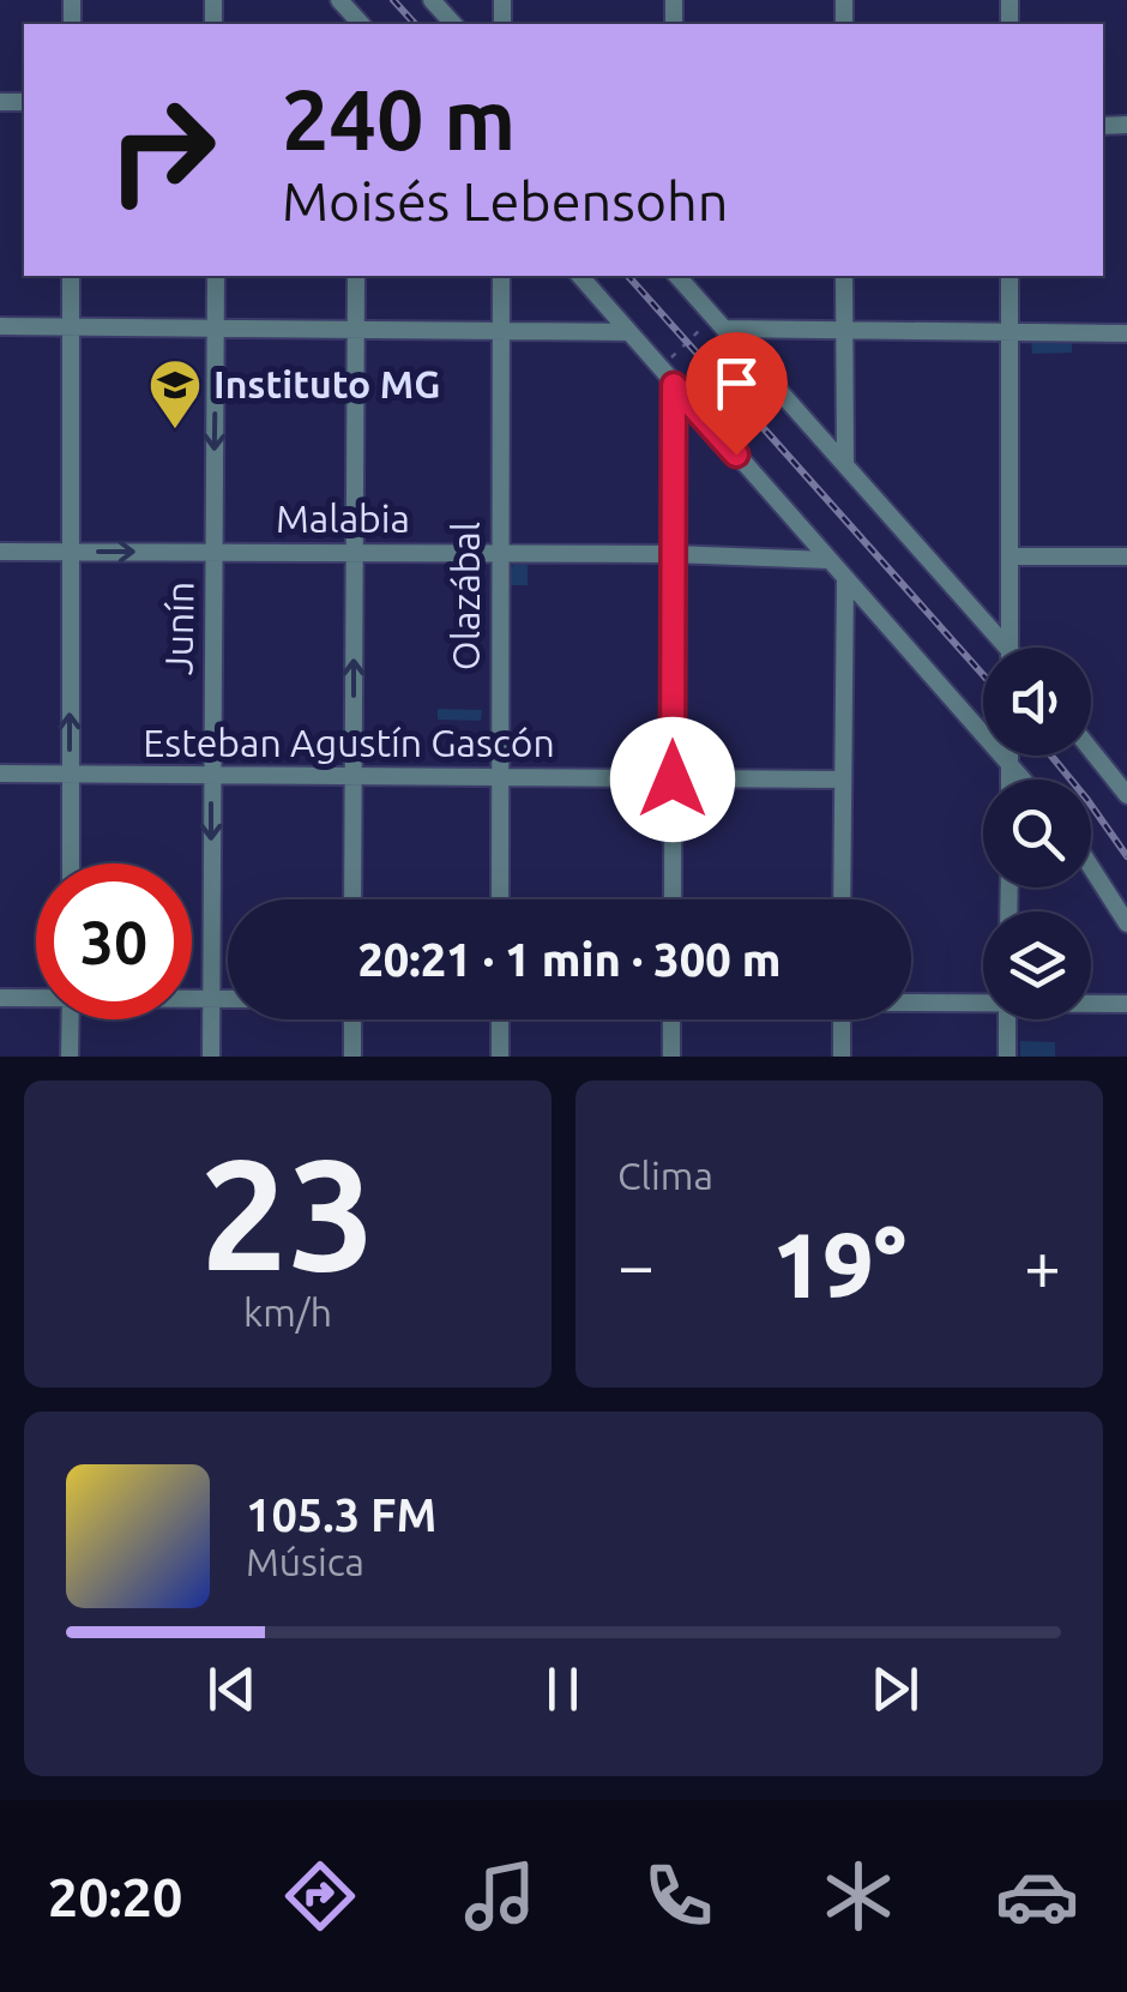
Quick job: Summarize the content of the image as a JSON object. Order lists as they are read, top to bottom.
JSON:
{
  "streets": {
    "street": [
      "Malabia",
      "Olazábal",
      "Junín",
      "Esteban Agustín Gascón"
    ]
  },
  "crossings": [
    ["Malabia", "Olazábal"],
    ["Malabia", "Junín"],
    ["Olazábal", "Esteban Agustín Gascón"],
    ["Junín", "Esteban Agustín Gascón"]
  ],
  "places": {
    "school or university": ["Instituto MG"]
  },
  "page": {
    "turn": ["240 m", "Moisés Lebensohn"],
    "limit": "30",
    "trip": "20:21 · 1 min · 300 m",
    "tile": [
      ["23", "km/h"],
      "Clima"
    ],
    "heat": ["−", "19°", "+"],
    "song": ["105.3 FM", "Música"],
    "tabs": "20:20"
  }
}
